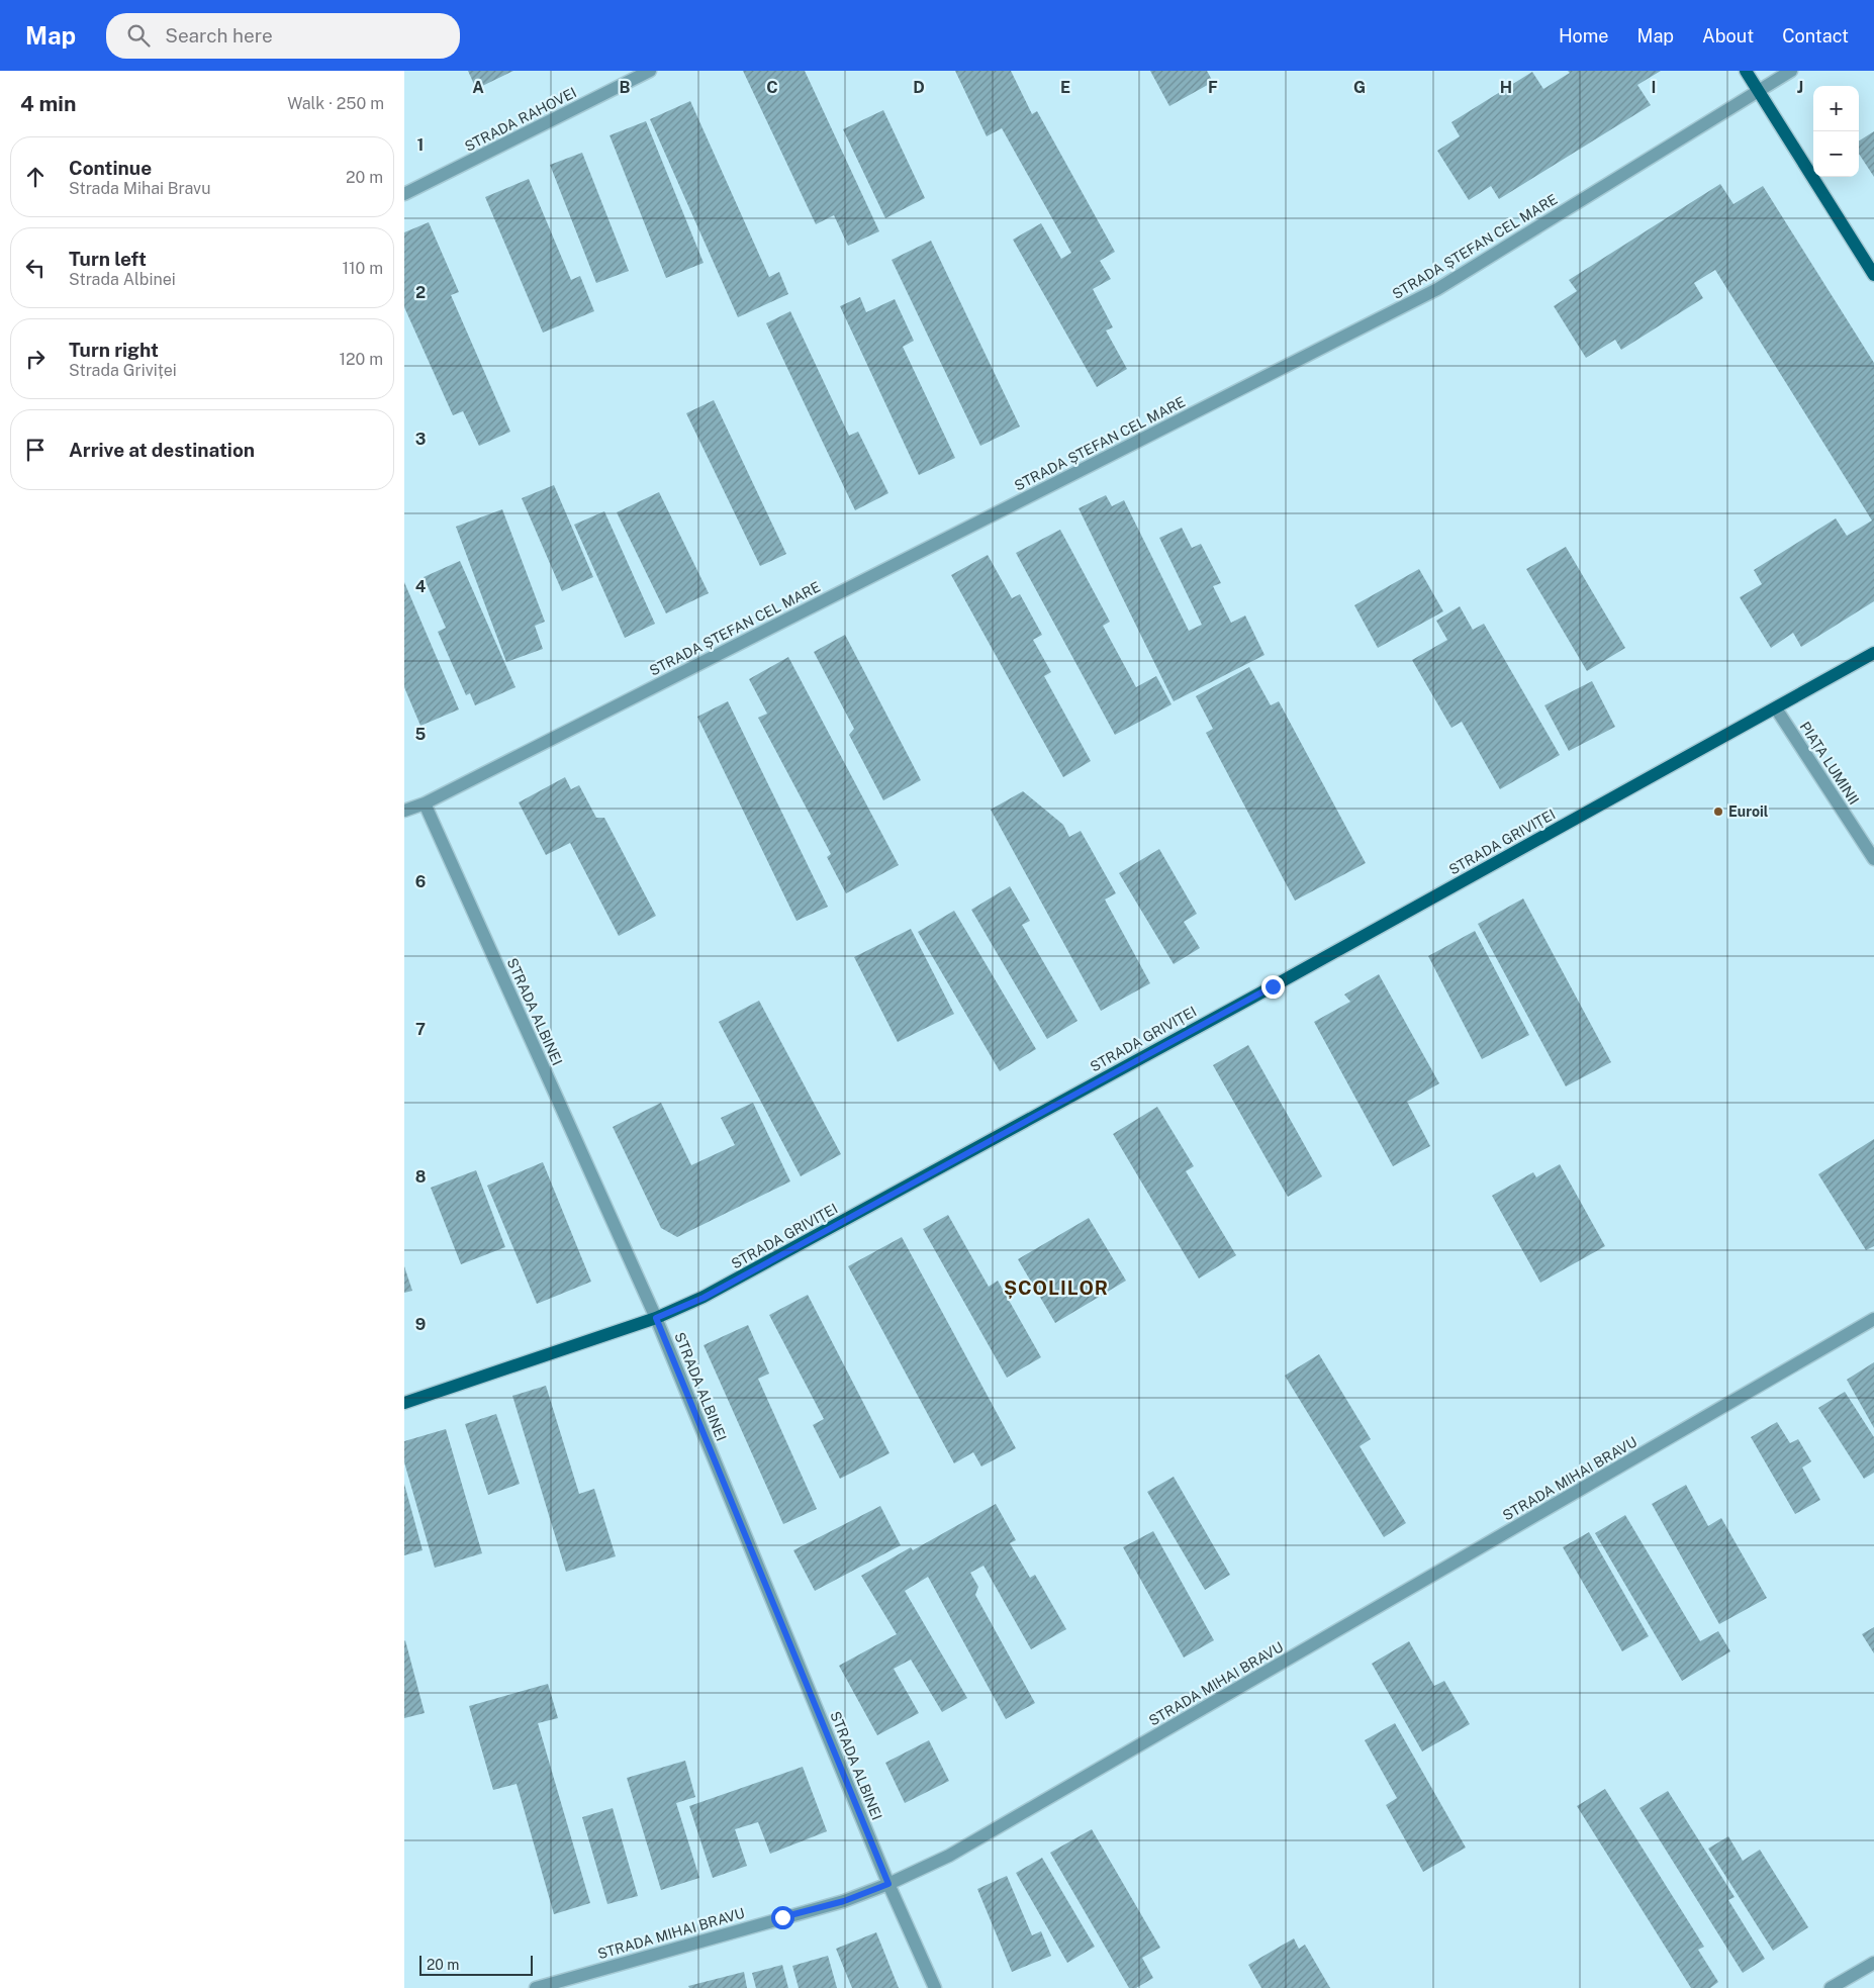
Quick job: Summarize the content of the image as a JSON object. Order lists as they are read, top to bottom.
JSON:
{
  "streets": {
    "main road": ["STRADA GRIVIȚEI"],
    "street": [
      "STRADA RAHOVEI",
      "STRADA ȘTEFAN CEL MARE",
      "PIAȚA LUMINII",
      "STRADA ALBINEI",
      "STRADA MIHAI BRAVU"
    ]
  },
  "crossings": [
    ["STRADA ȘTEFAN CEL MARE", "STRADA ALBINEI"],
    ["PIAȚA LUMINII", "STRADA GRIVIȚEI"],
    ["STRADA GRIVIȚEI", "STRADA ALBINEI"],
    ["STRADA ALBINEI", "STRADA MIHAI BRAVU"]
  ],
  "districts": ["ȘCOLILOR"],
  "places": ["Euroil"],
  "scale_bar": "20 m",
  "page": {
    "header": "Map",
    "search": "Search here",
    "nav": [
      "Home",
      "Map",
      "About",
      "Contact"
    ],
    "heading": ["4 min", "Walk · 250 m"],
    "map_buttons": ["+", "−"],
    "list": [
      ["Continue", "Strada Mihai Bravu", "20 m"],
      ["Turn left", "Strada Albinei", "110 m"],
      ["Turn right", "Strada Griviței", "120 m"],
      "Arrive at destination"
    ],
    "scale": "20 m"
  },
  "grid": {
    "columns": [
      "A",
      "B",
      "C",
      "D",
      "E",
      "F",
      "G",
      "H",
      "I",
      "J"
    ],
    "rows": [
      "1",
      "2",
      "3",
      "4",
      "5",
      "6",
      "7",
      "8",
      "9"
    ]
  }
}
